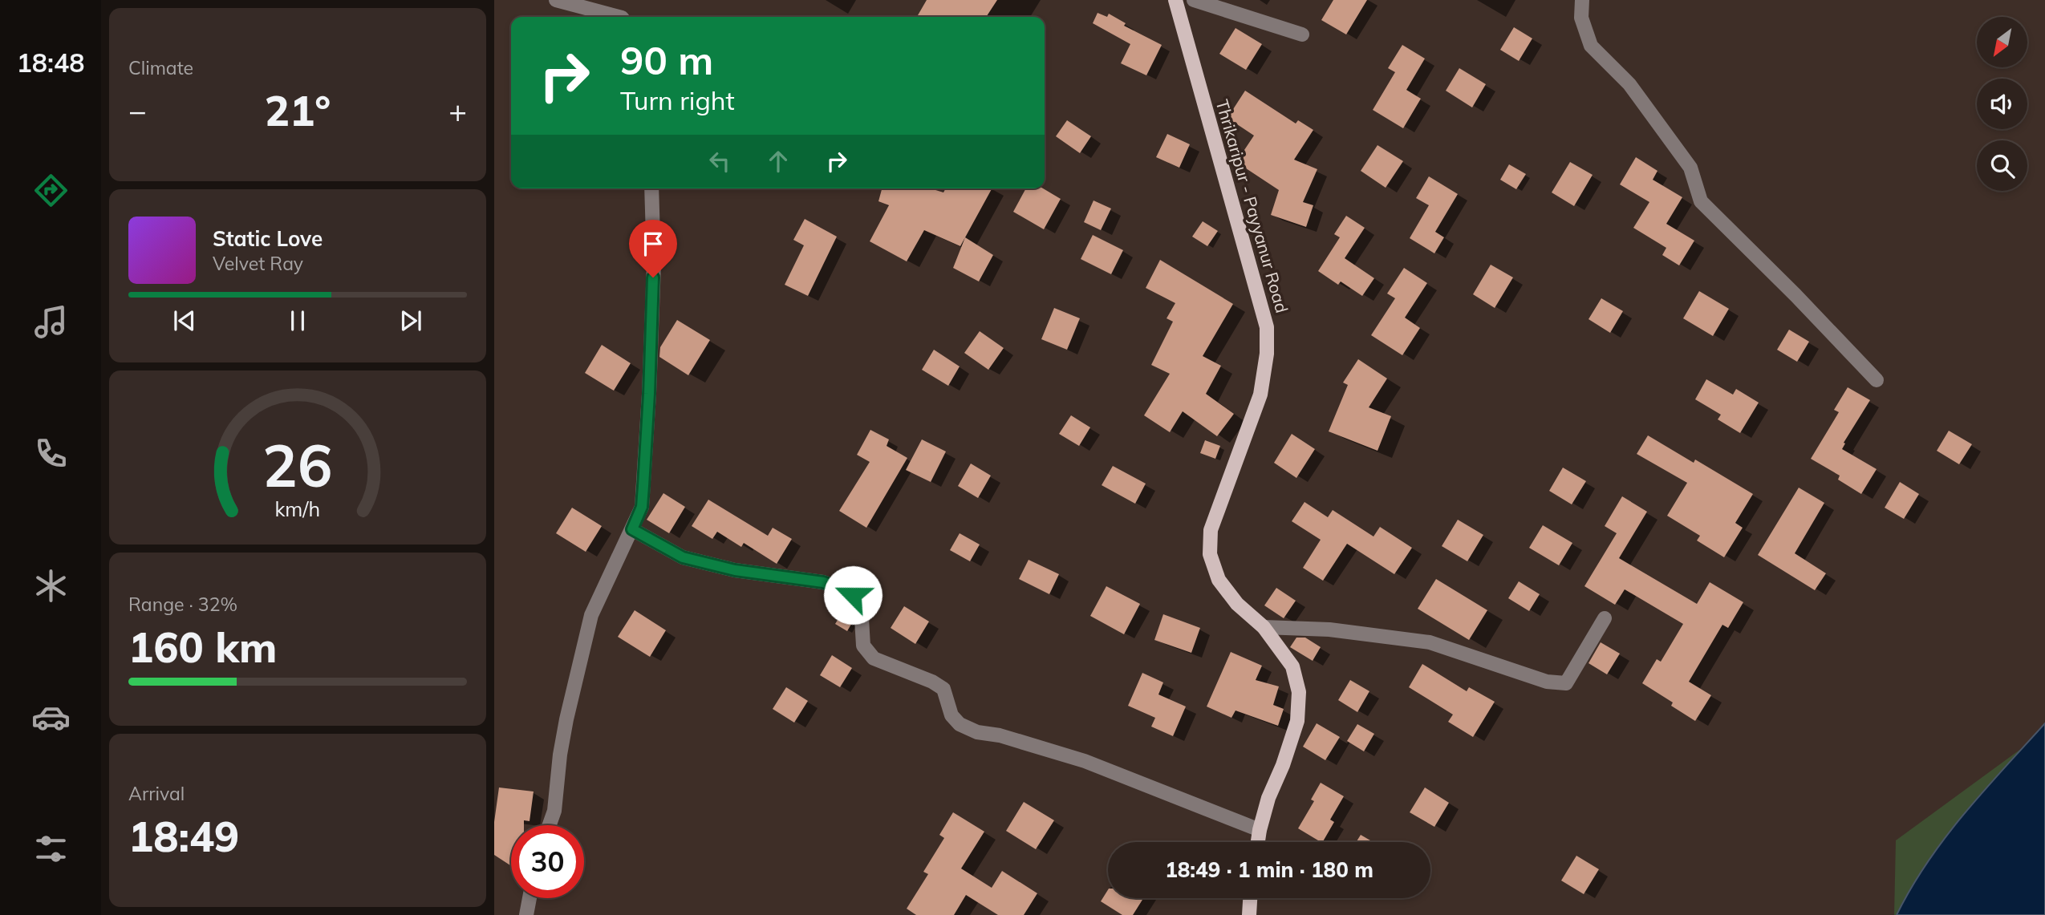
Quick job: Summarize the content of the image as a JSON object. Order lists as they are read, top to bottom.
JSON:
{
  "streets": {
    "main road": ["Thrikaripur - Payyanur Road"]
  },
  "north": "bottom left",
  "page": {
    "tabs": "18:48",
    "tile": [
      "Climate",
      ["Range · 32%", "160 km"],
      ["Arrival", "18:49"]
    ],
    "turn": ["90 m", "Turn right"],
    "heat": ["−", "21°", "+"],
    "song": ["Static Love", "Velvet Ray"],
    "limit": "30",
    "trip": "18:49 · 1 min · 180 m",
    "gauge": ["26", "km/h"]
  }
}
